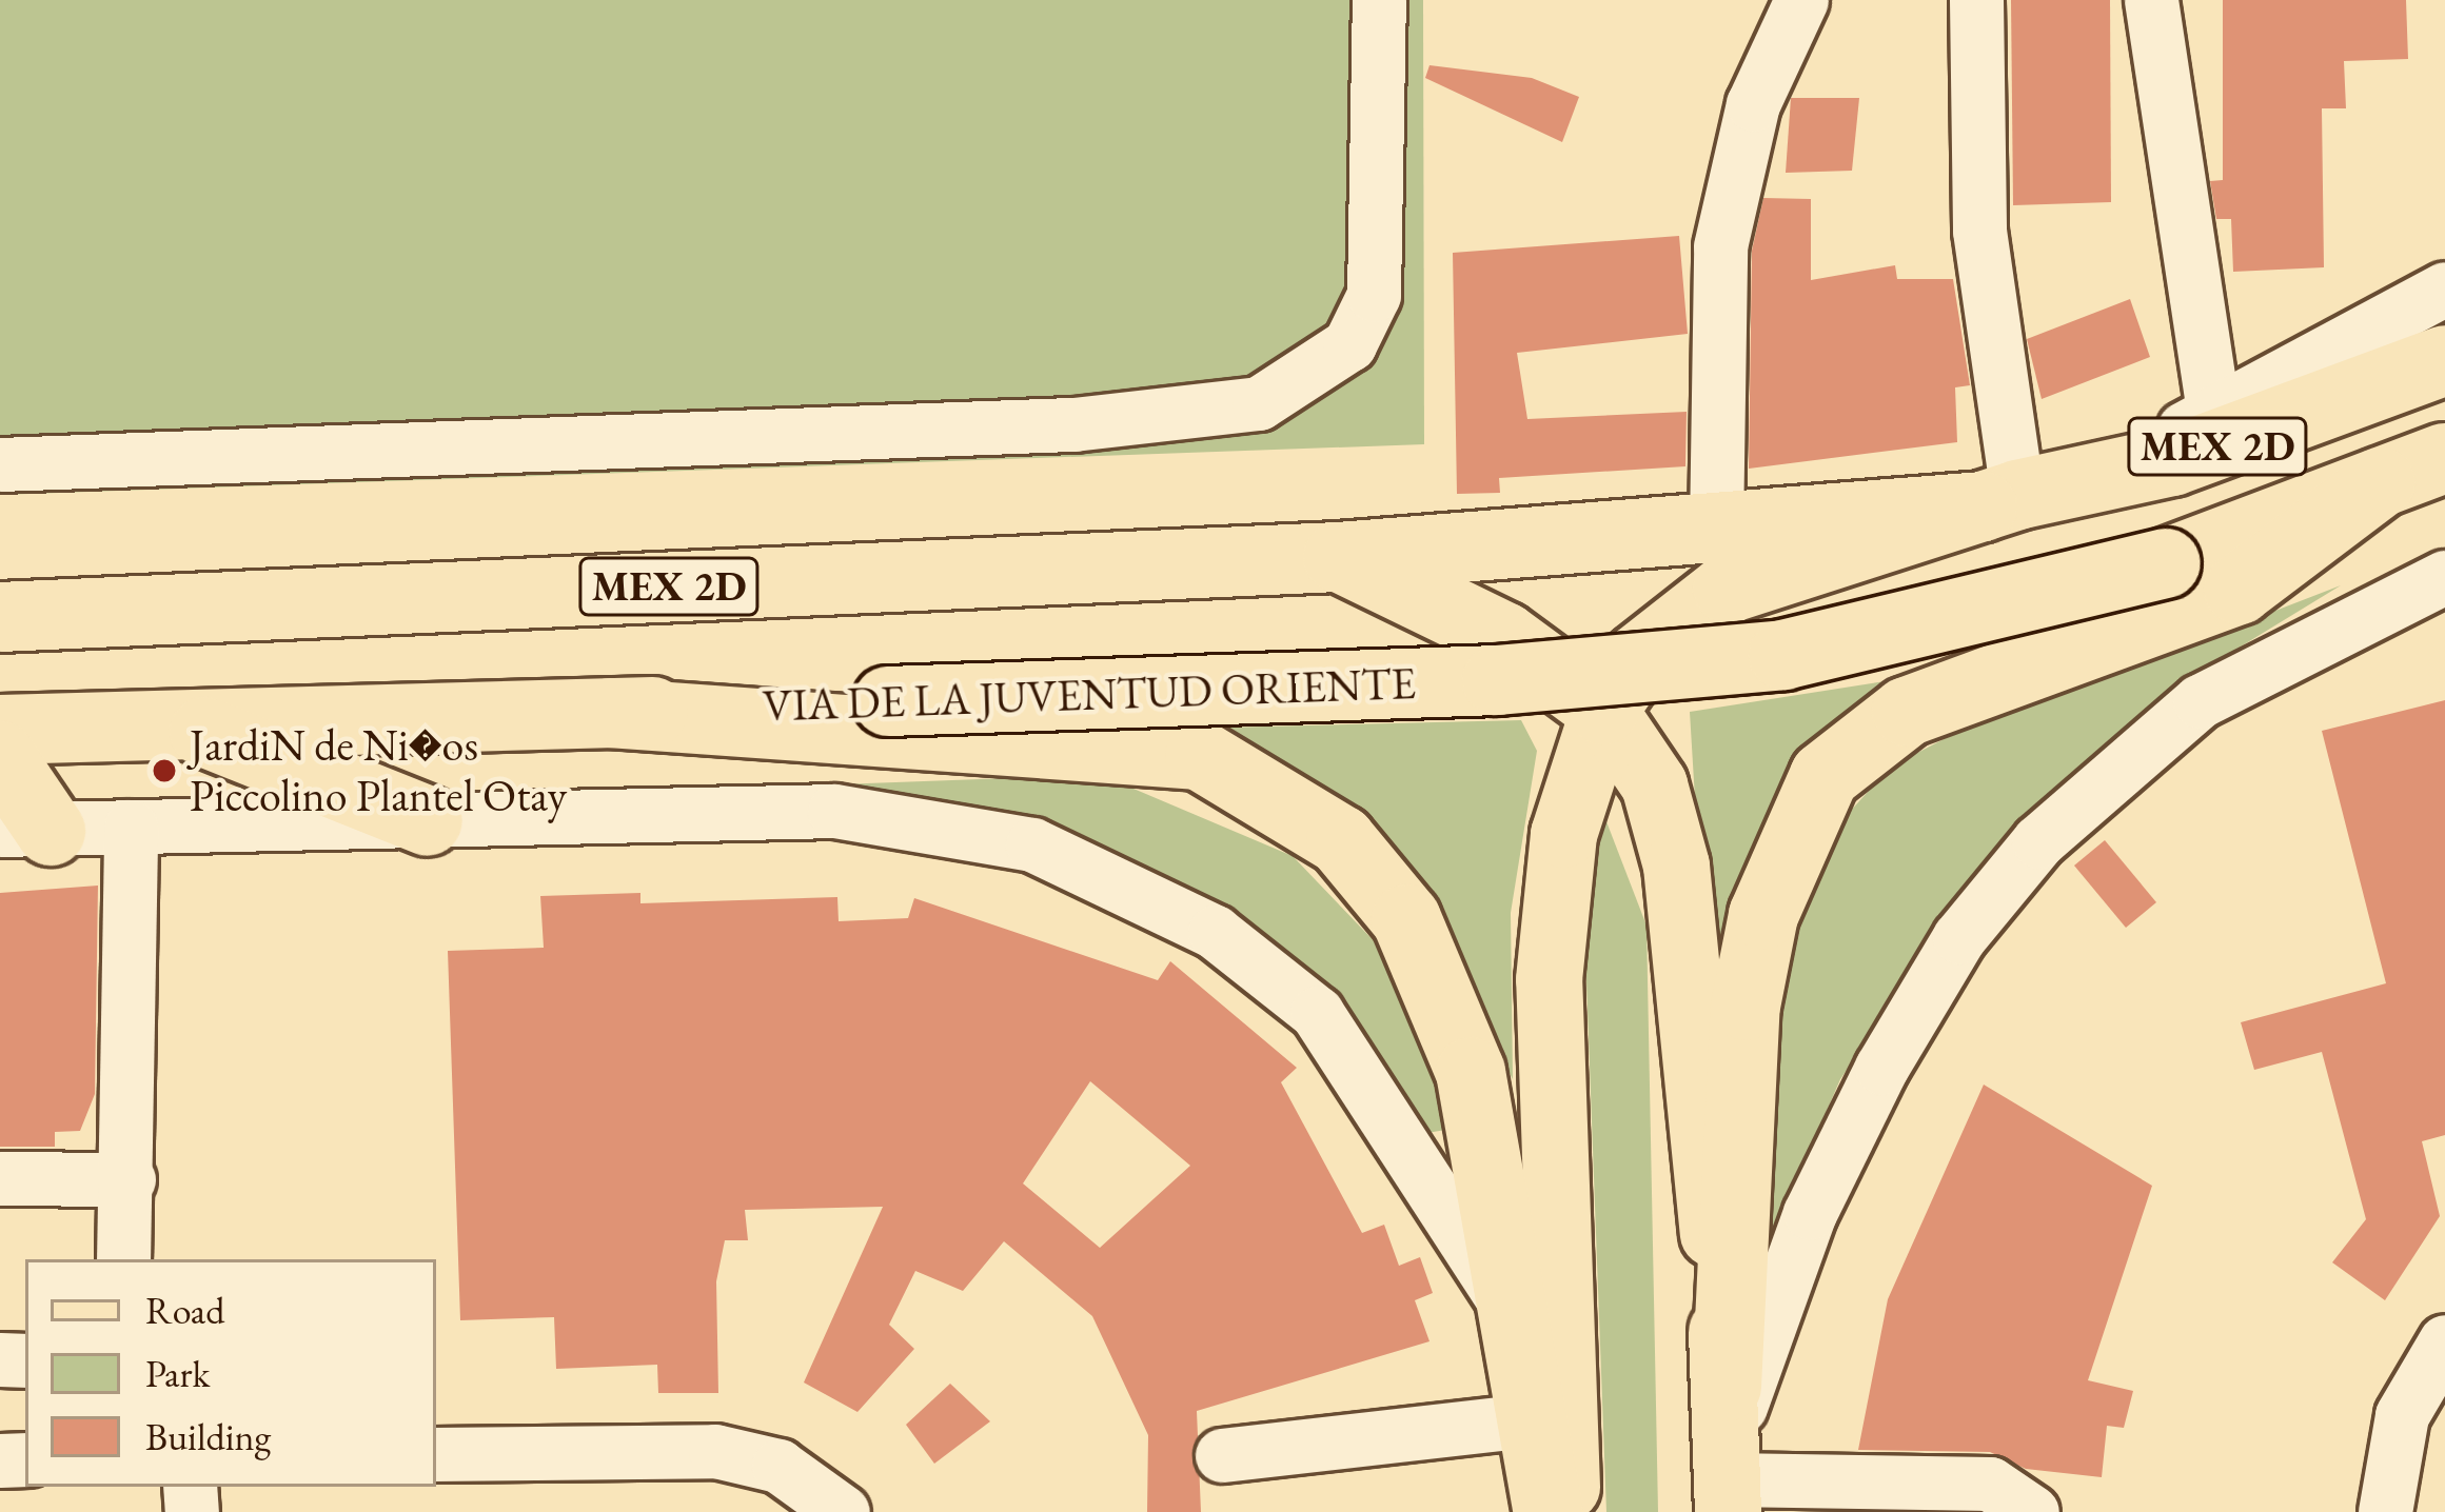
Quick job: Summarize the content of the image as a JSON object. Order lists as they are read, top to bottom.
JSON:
{
  "streets": {
    "highway": ["MEX 2D", "VIA DE LA JUVENTUD ORIENTE"]
  },
  "crossings": [
    ["MEX 2D", "VIA DE LA JUVENTUD ORIENTE"]
  ],
  "places": ["JardiN de Ni�os Piccolino Plantel Otay"],
  "legend": ["Road", "Park", "Building"]
}
